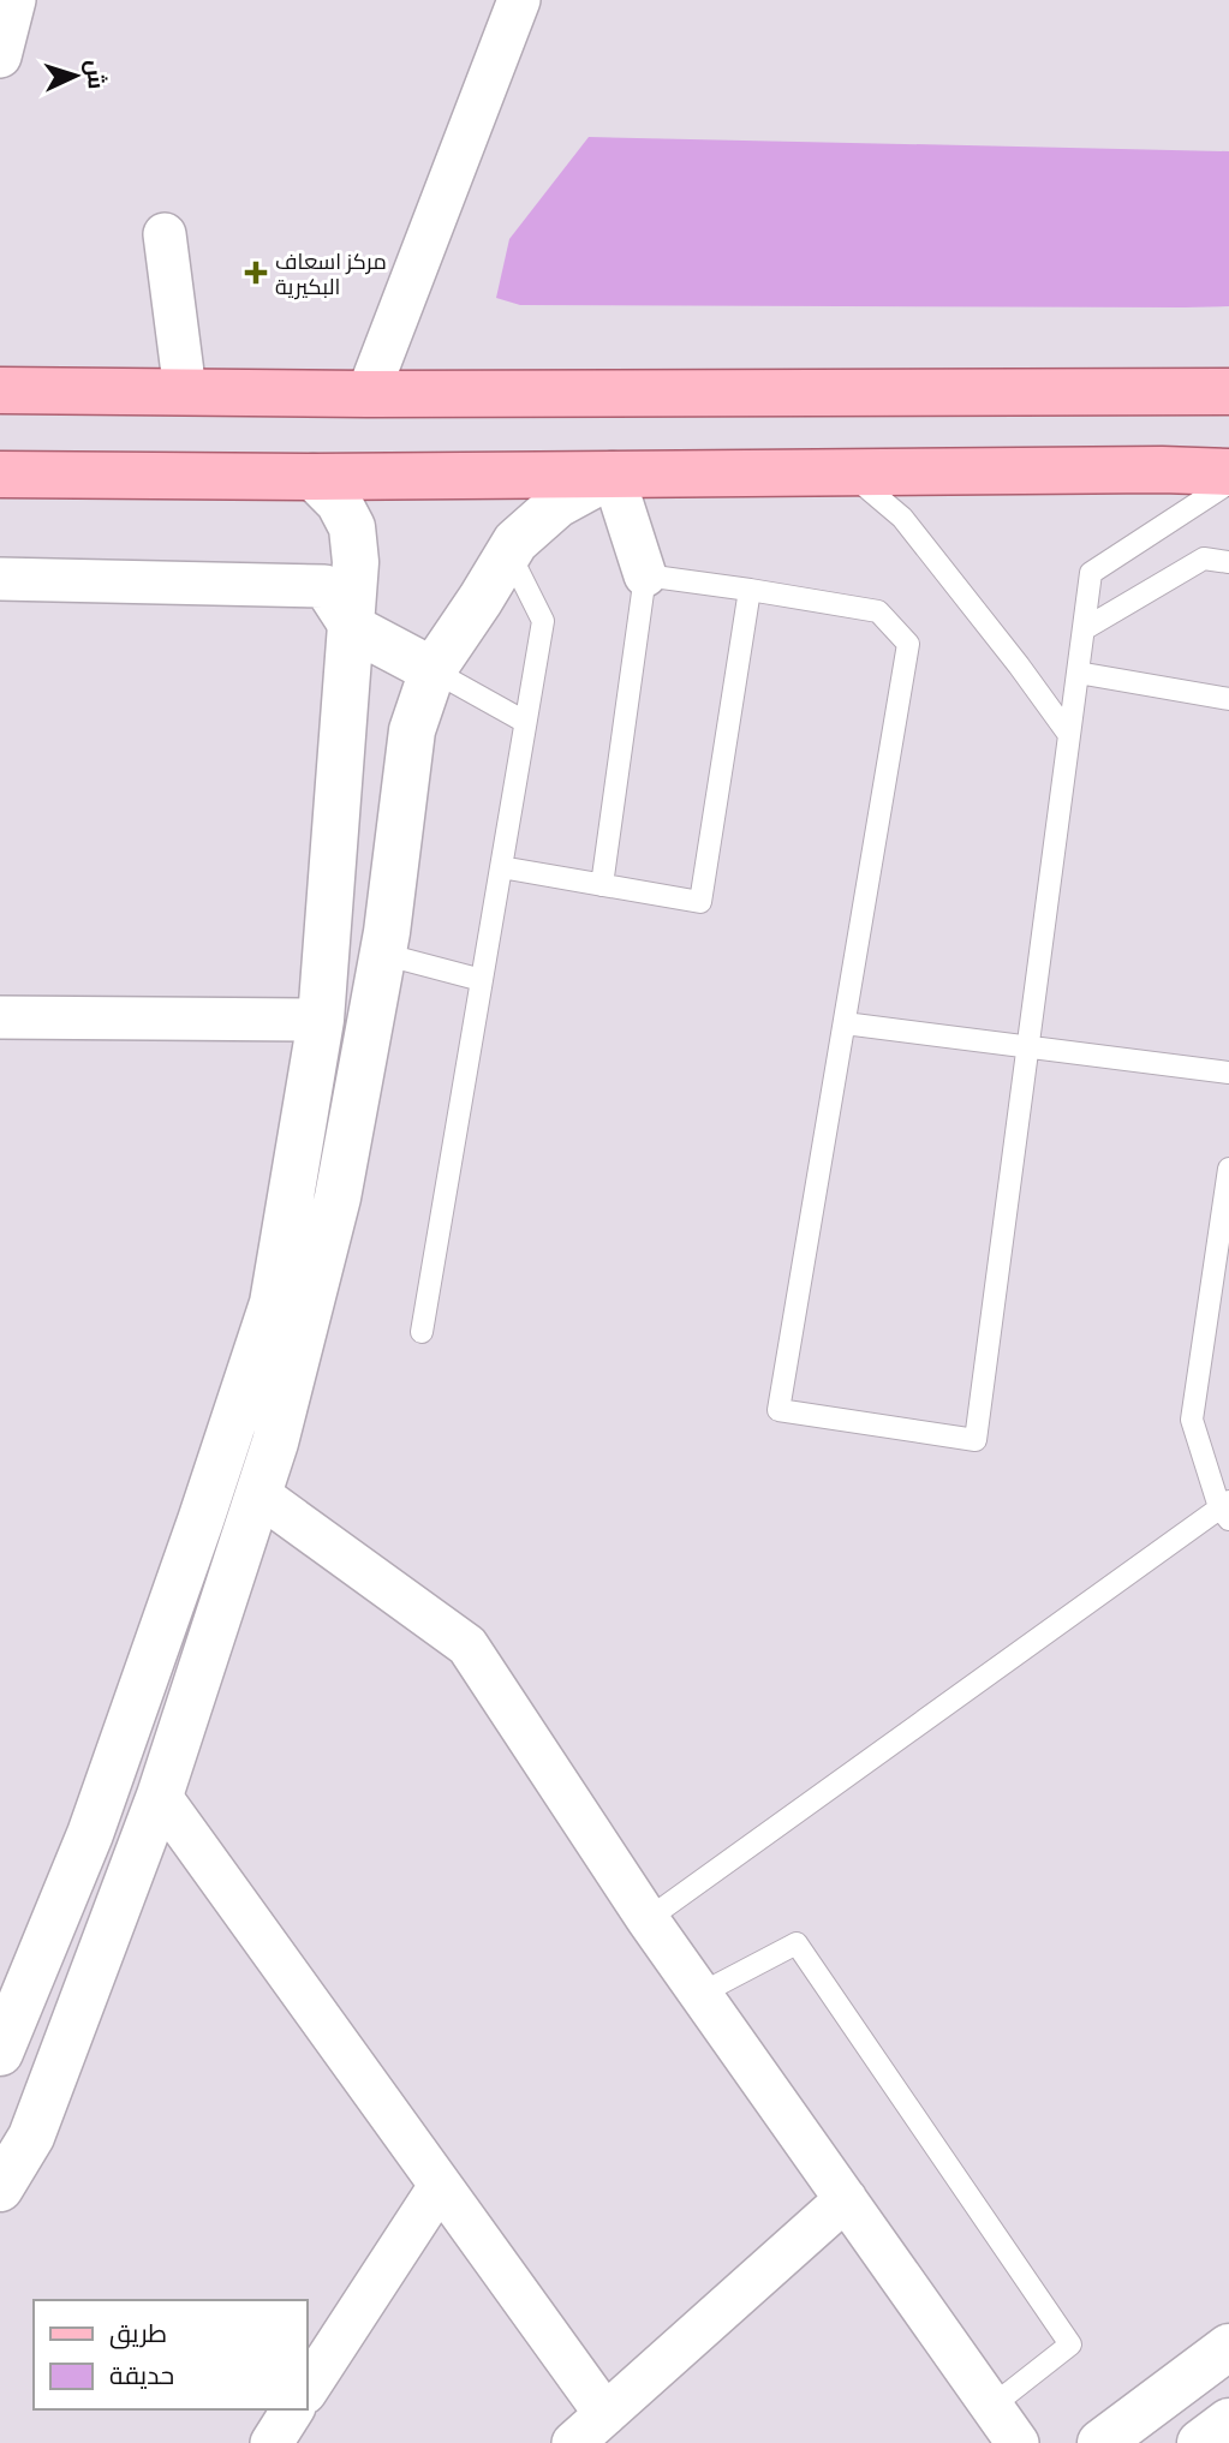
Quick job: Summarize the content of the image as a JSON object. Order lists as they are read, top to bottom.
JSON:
{
  "places": {
    "health": ["مركز اسعاف البكيرية"]
  },
  "legend": ["طريق", "حديقة"],
  "north": "right"
}
